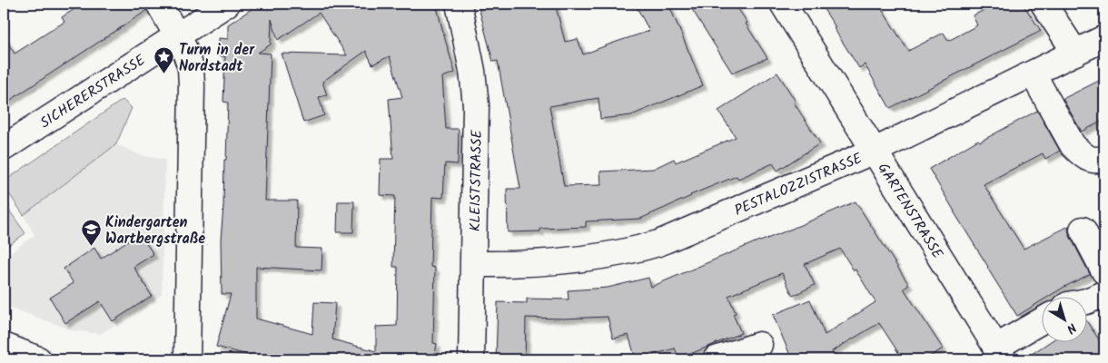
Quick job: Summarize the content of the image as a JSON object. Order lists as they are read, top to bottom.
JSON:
{
  "streets": {
    "street": [
      "SICHERERSTRASSE",
      "KLEISTSTRASSE",
      "PESTALOZZISTRASSE",
      "GARTENSTRASSE"
    ]
  },
  "crossings": [
    ["KLEISTSTRASSE", "PESTALOZZISTRASSE"],
    ["PESTALOZZISTRASSE", "GARTENSTRASSE"]
  ],
  "places": {
    "place": ["Turm in der Nordstadt"],
    "school or university": ["Kindergarten Wartbergstraße"]
  },
  "north": "bottom right"
}
